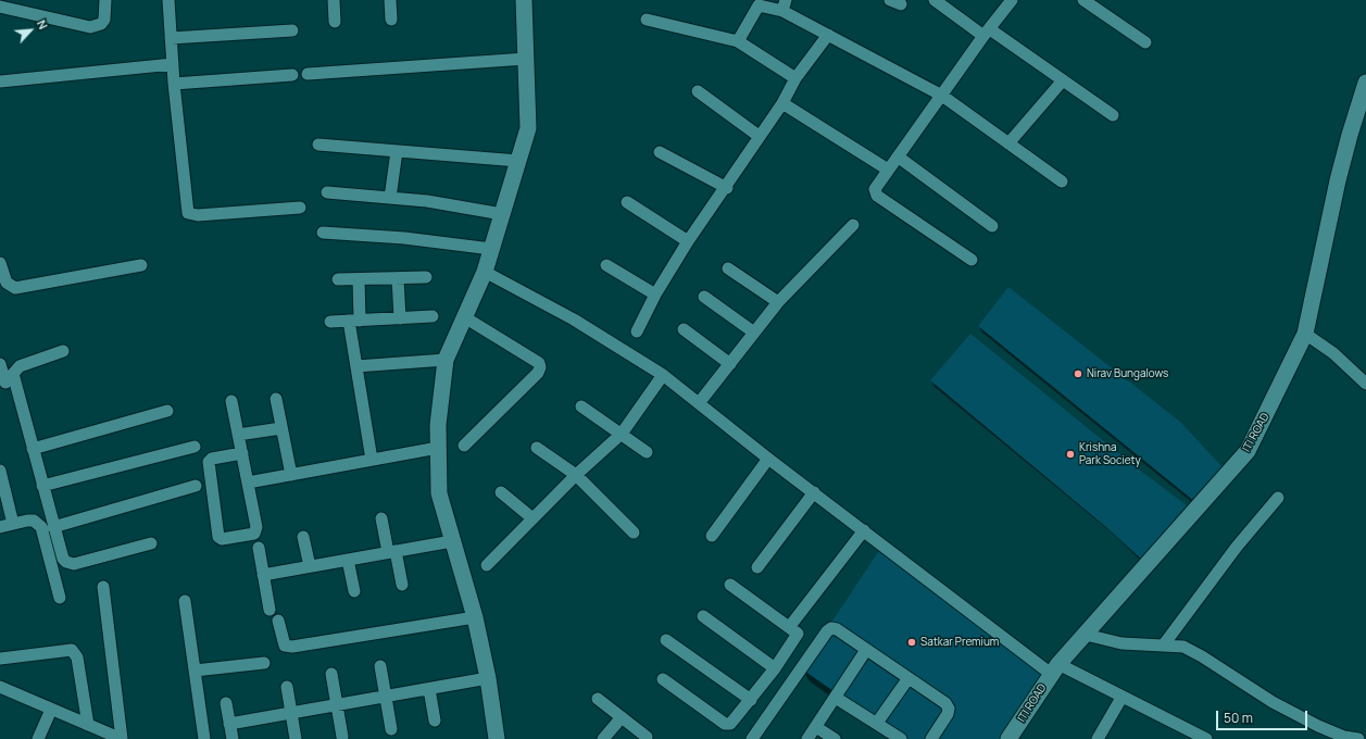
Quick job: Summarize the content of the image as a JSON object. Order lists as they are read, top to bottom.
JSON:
{
  "streets": {
    "street": ["ITI ROAD"]
  },
  "places": ["Nirav Bungalows", "Krishna Park Society", "Satkar Premium"],
  "scale_bar": "50 m",
  "north": "top right"
}
